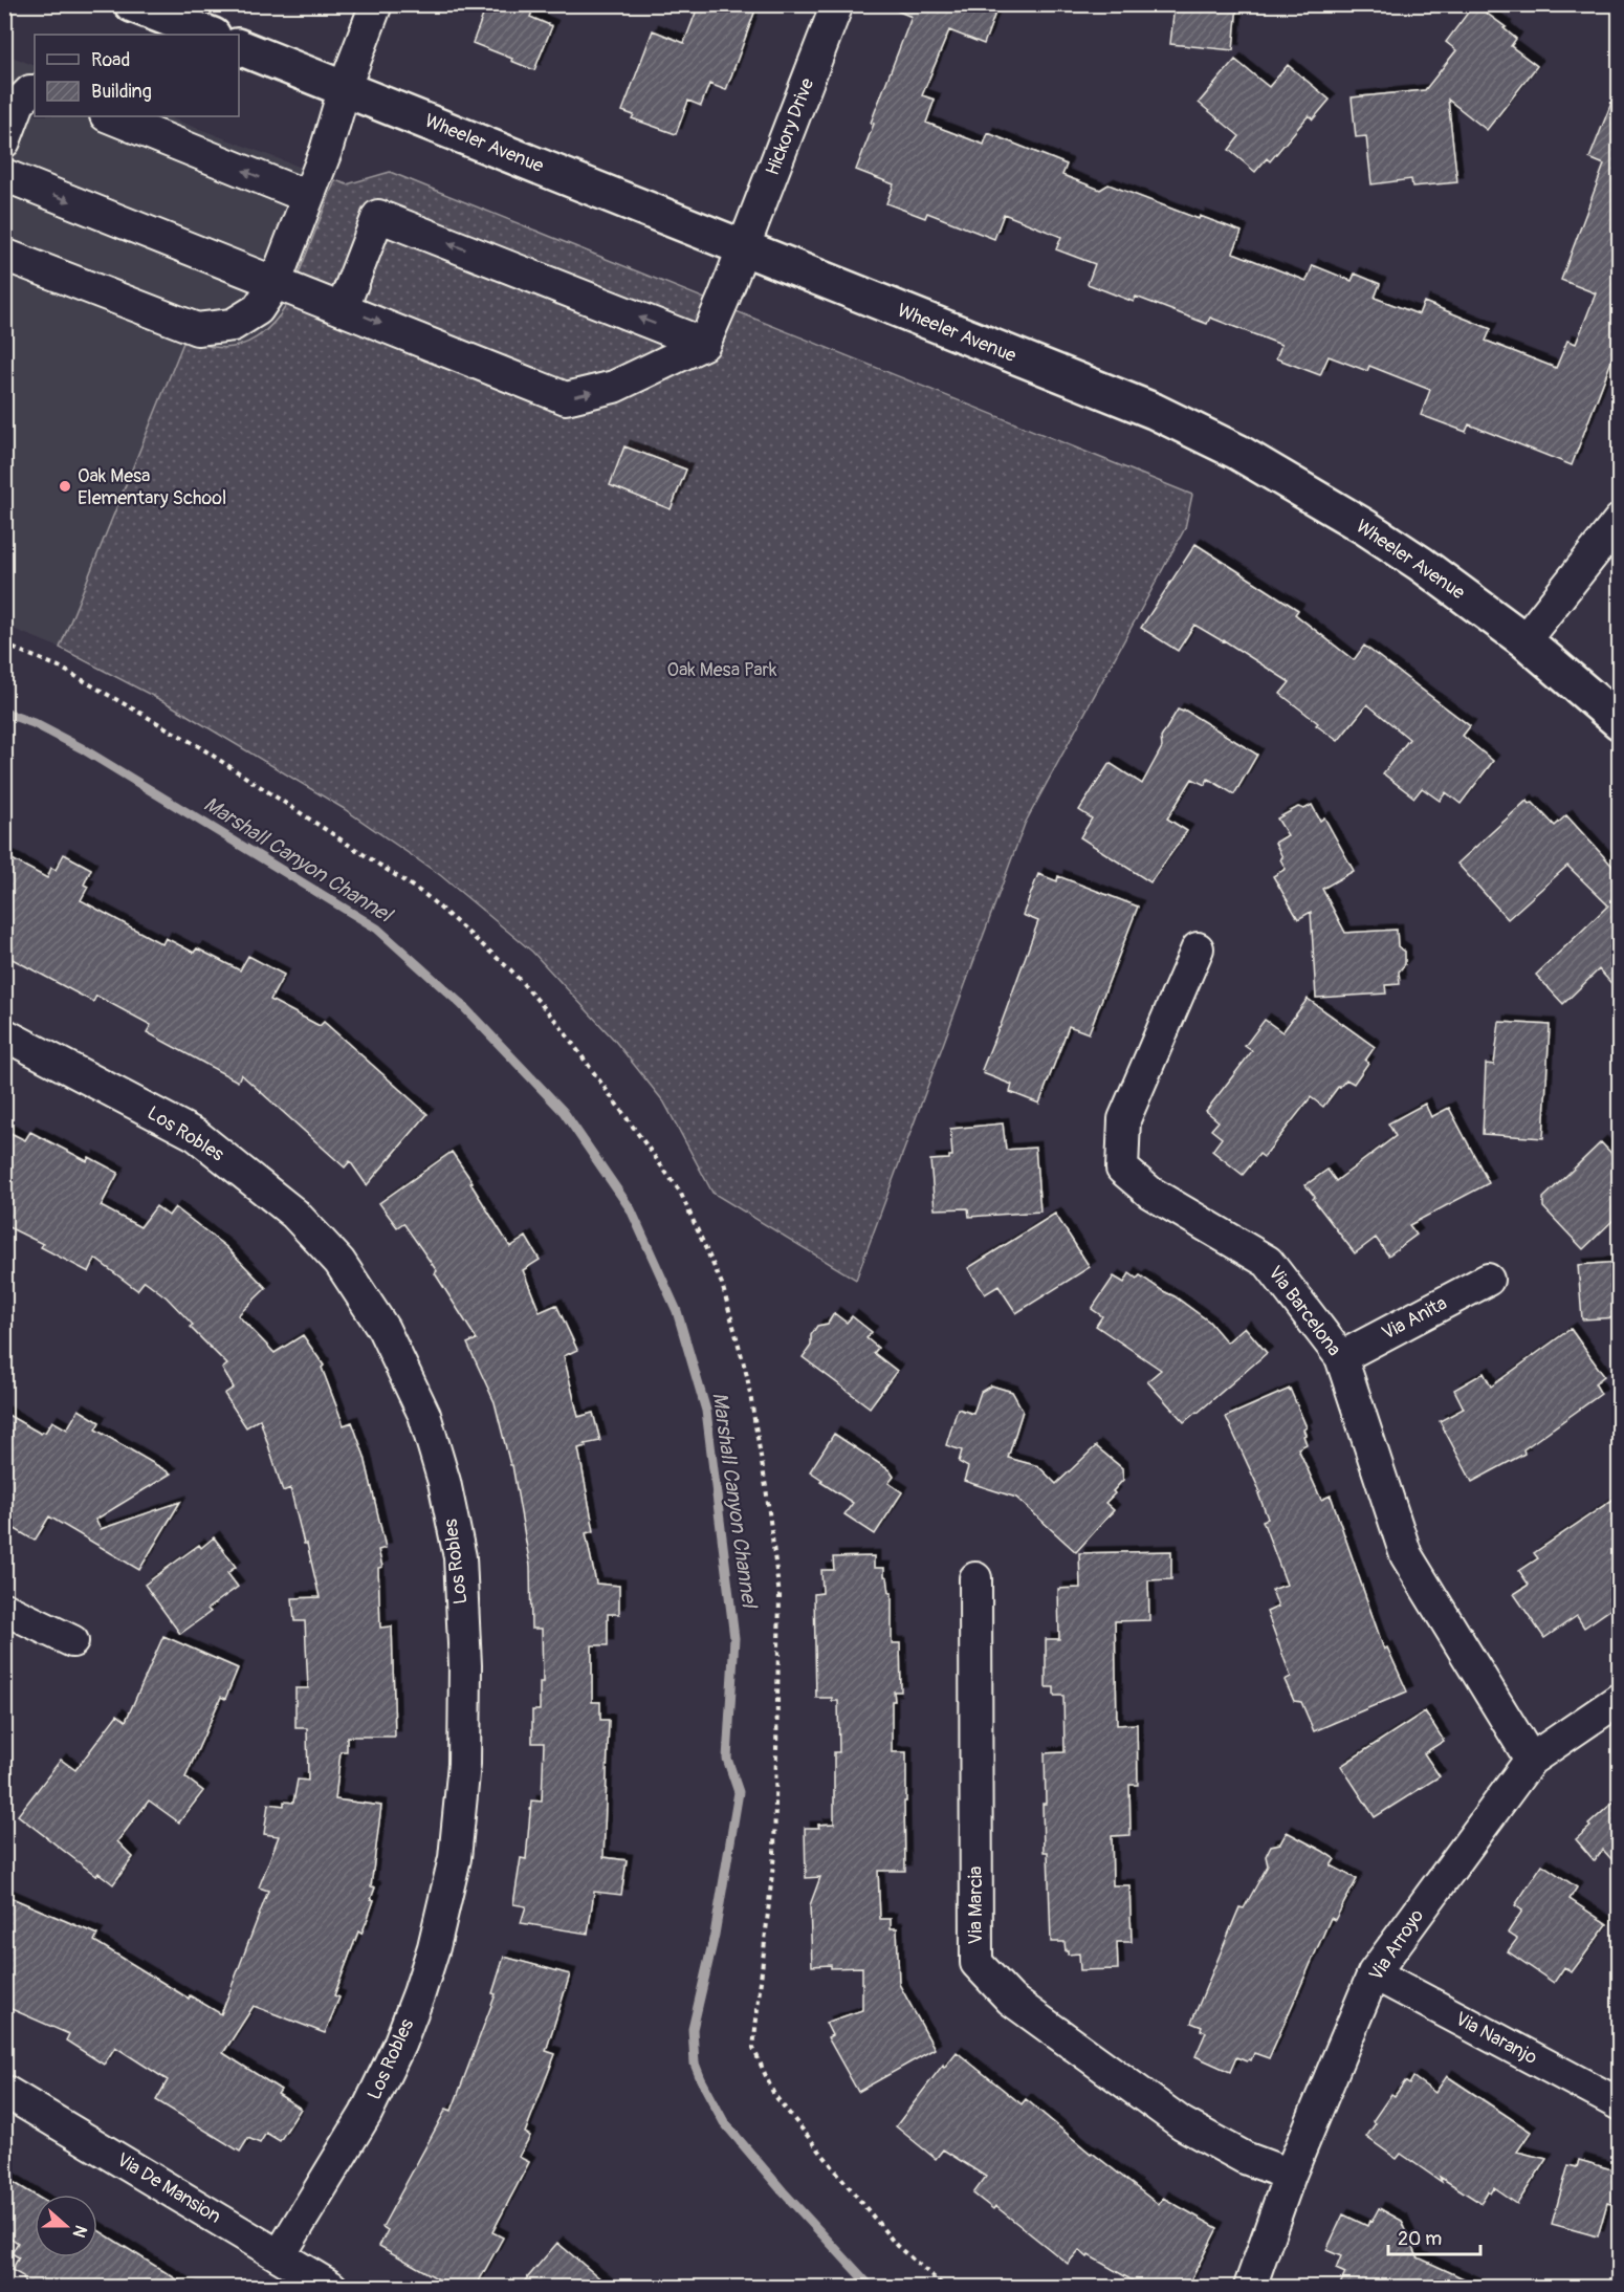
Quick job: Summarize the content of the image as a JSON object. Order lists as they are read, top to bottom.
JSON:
{
  "streets": {
    "main road": ["Wheeler Avenue"],
    "street": [
      "Hickory Drive",
      "Los Robles",
      "Via Barcelona",
      "Via Anita",
      "Via Marcia",
      "Via Arroyo",
      "Via Naranjo",
      "Via De Mansion"
    ]
  },
  "crossings": [
    ["Hickory Drive", "Wheeler Avenue"],
    ["Los Robles", "Via De Mansion"],
    ["Via Barcelona", "Via Anita"],
    ["Via Barcelona", "Via Arroyo"],
    ["Via Marcia", "Via Arroyo"],
    ["Via Arroyo", "Via Naranjo"]
  ],
  "water": ["Marshall Canyon Channel"],
  "parks": ["Oak Mesa Park"],
  "places": ["Oak Mesa Elementary School"],
  "legend": ["Road", "Building"],
  "scale_bar": "20 m",
  "north": "right"
}
